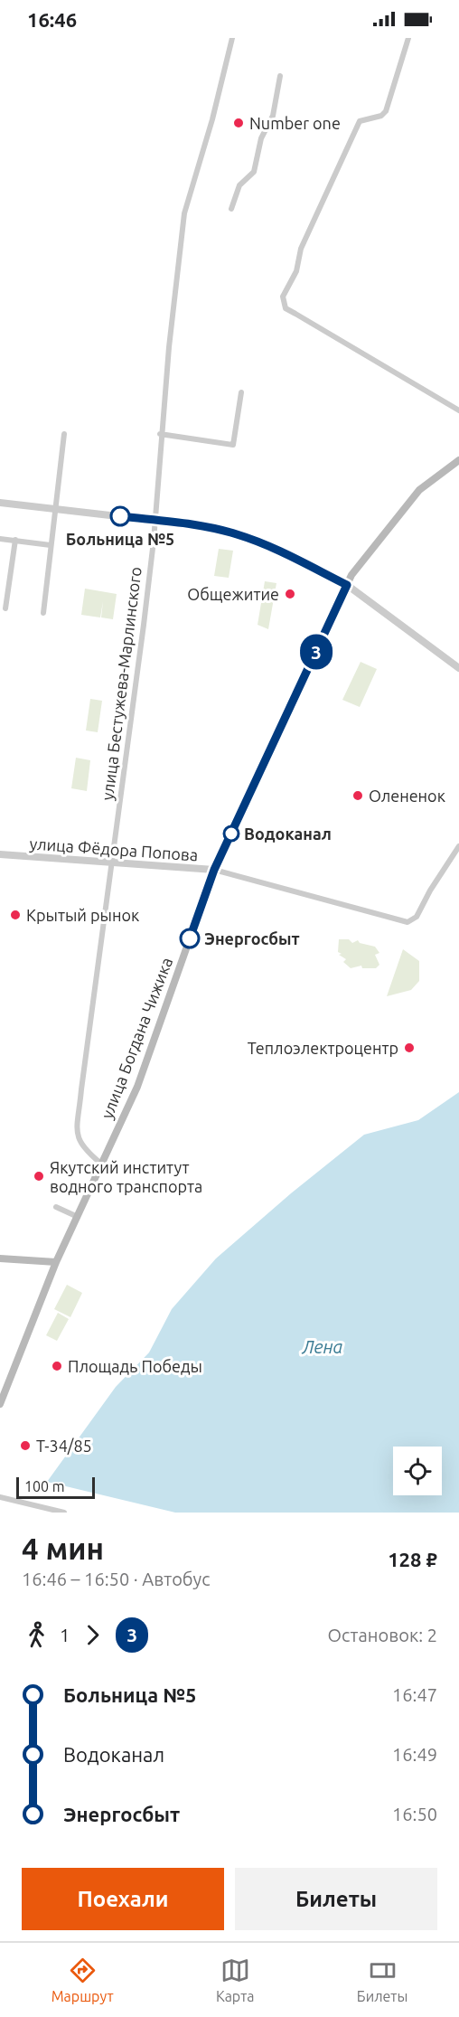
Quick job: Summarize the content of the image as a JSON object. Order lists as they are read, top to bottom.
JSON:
{
  "streets": {
    "main road": ["улица Богдана Чижика"],
    "street": ["улица Бестужева-Марлинского", "улица Фёдора Попова"]
  },
  "crossings": [
    ["улица Бестужева-Марлинского", "улица Фёдора Попова"],
    ["улица Бестужева-Марлинского", "улица Богдана Чижика"],
    ["улица Фёдора Попова", "улица Богдана Чижика"]
  ],
  "water": ["Лена"],
  "places": [
    "Number one",
    "Больница №5",
    "Общежитие",
    "Олененок",
    "Водоканал",
    "Крытый рынок",
    "Энергосбыт",
    "Теплоэлектроцентр",
    "Якутский институт водного транспорта",
    "Площадь Победы",
    "T-34/85"
  ],
  "lines": ["bus line 3"],
  "scale_bar": "100 m",
  "page": {
    "status": "16:46",
    "on_map": "3",
    "scale": "100 m",
    "heading": ["4 мин", "16:46 – 16:50 · Автобус", "128 ₽"],
    "legs": ["1", "3", "Остановок: 2"],
    "list": [
      {
        "name": "Больница №5",
        "value": "16:47"
      },
      {
        "name": "Водоканал",
        "value": "16:49"
      },
      {
        "name": "Энергосбыт",
        "value": "16:50"
      }
    ],
    "buttons": ["Поехали", "Билеты"],
    "tabs": ["Маршрут", "Карта", "Билеты"]
  }
}
